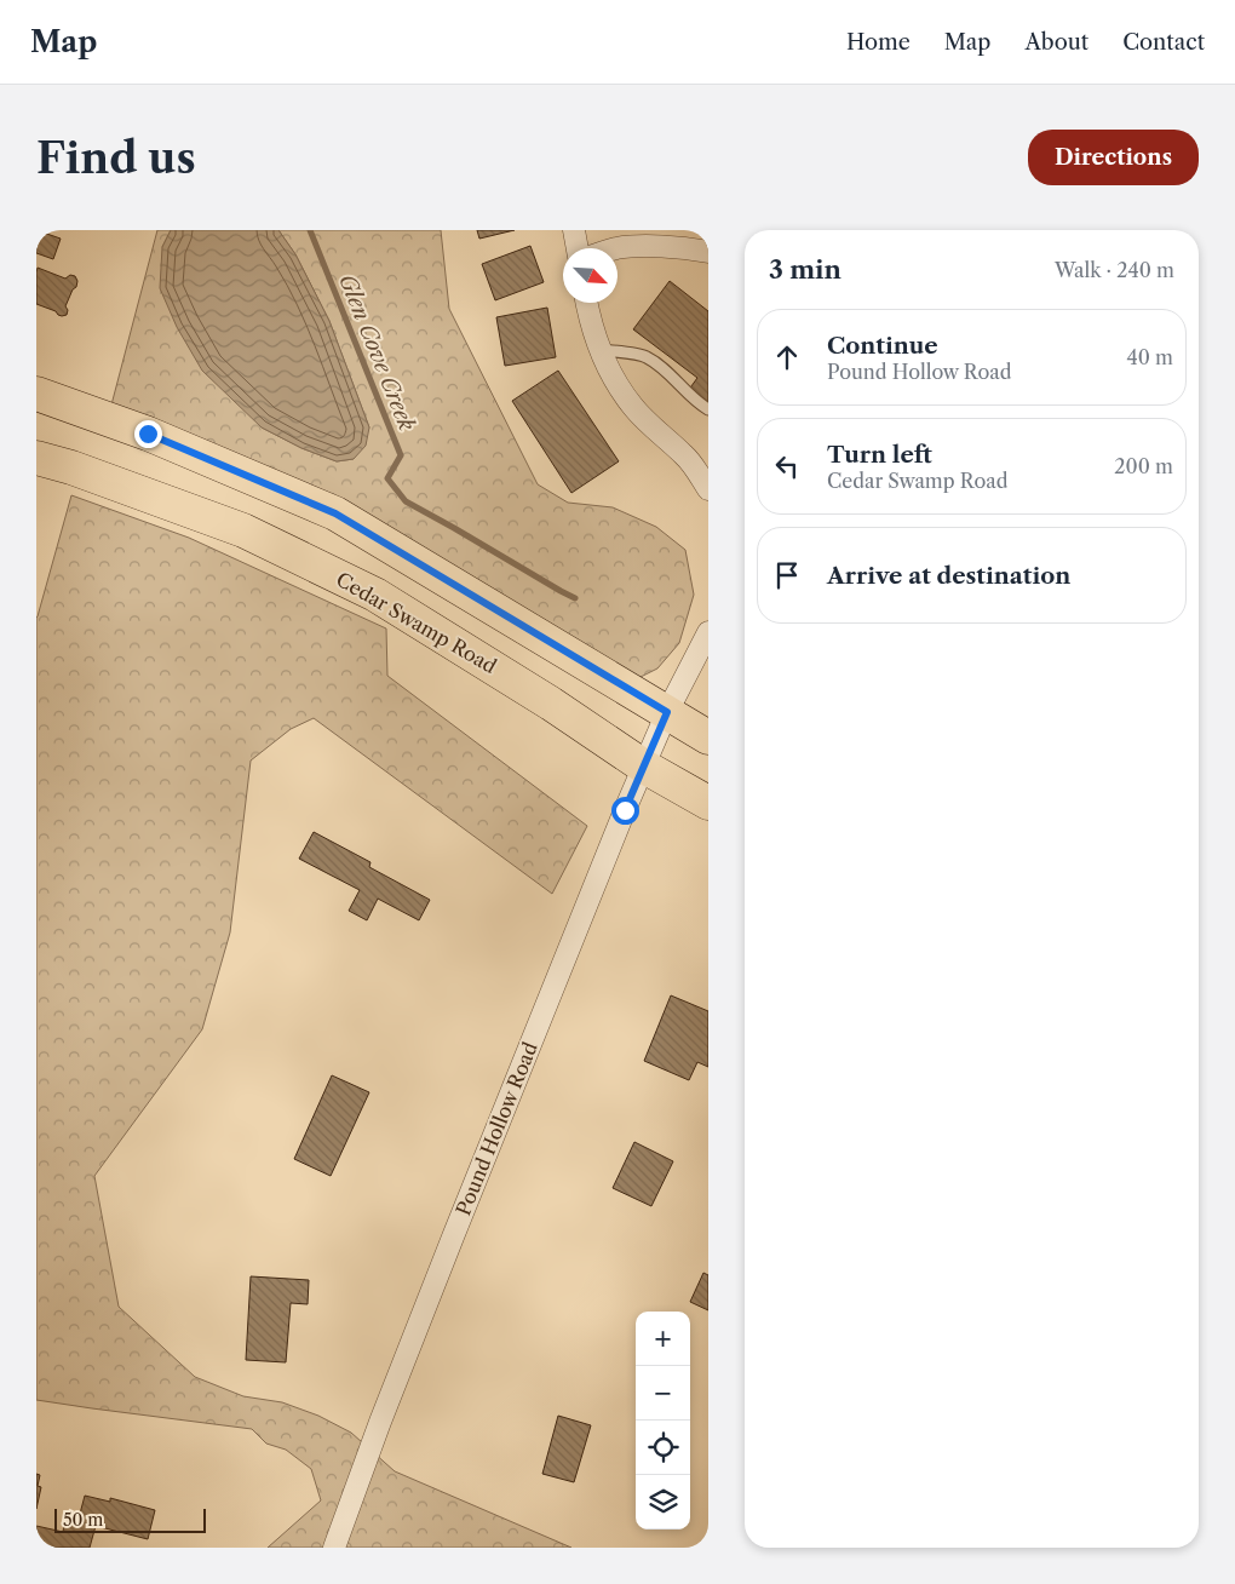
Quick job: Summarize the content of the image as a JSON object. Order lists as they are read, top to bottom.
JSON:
{
  "streets": {
    "main road": ["Cedar Swamp Road"],
    "street": ["Pound Hollow Road"]
  },
  "crossings": [
    ["Cedar Swamp Road", "Pound Hollow Road"]
  ],
  "water": ["Glen Cove Creek"],
  "scale_bar": "50 m",
  "north": "bottom right",
  "page": {
    "header": "Map",
    "nav": [
      "Home",
      "Map",
      "About",
      "Contact"
    ],
    "buttons": "Directions",
    "title": "Find us",
    "heading": ["3 min", "Walk · 240 m"],
    "list": [
      ["Continue", "Pound Hollow Road", "40 m"],
      ["Turn left", "Cedar Swamp Road", "200 m"],
      "Arrive at destination"
    ],
    "map_buttons": ["+", "−"],
    "scale": "50 m"
  }
}
